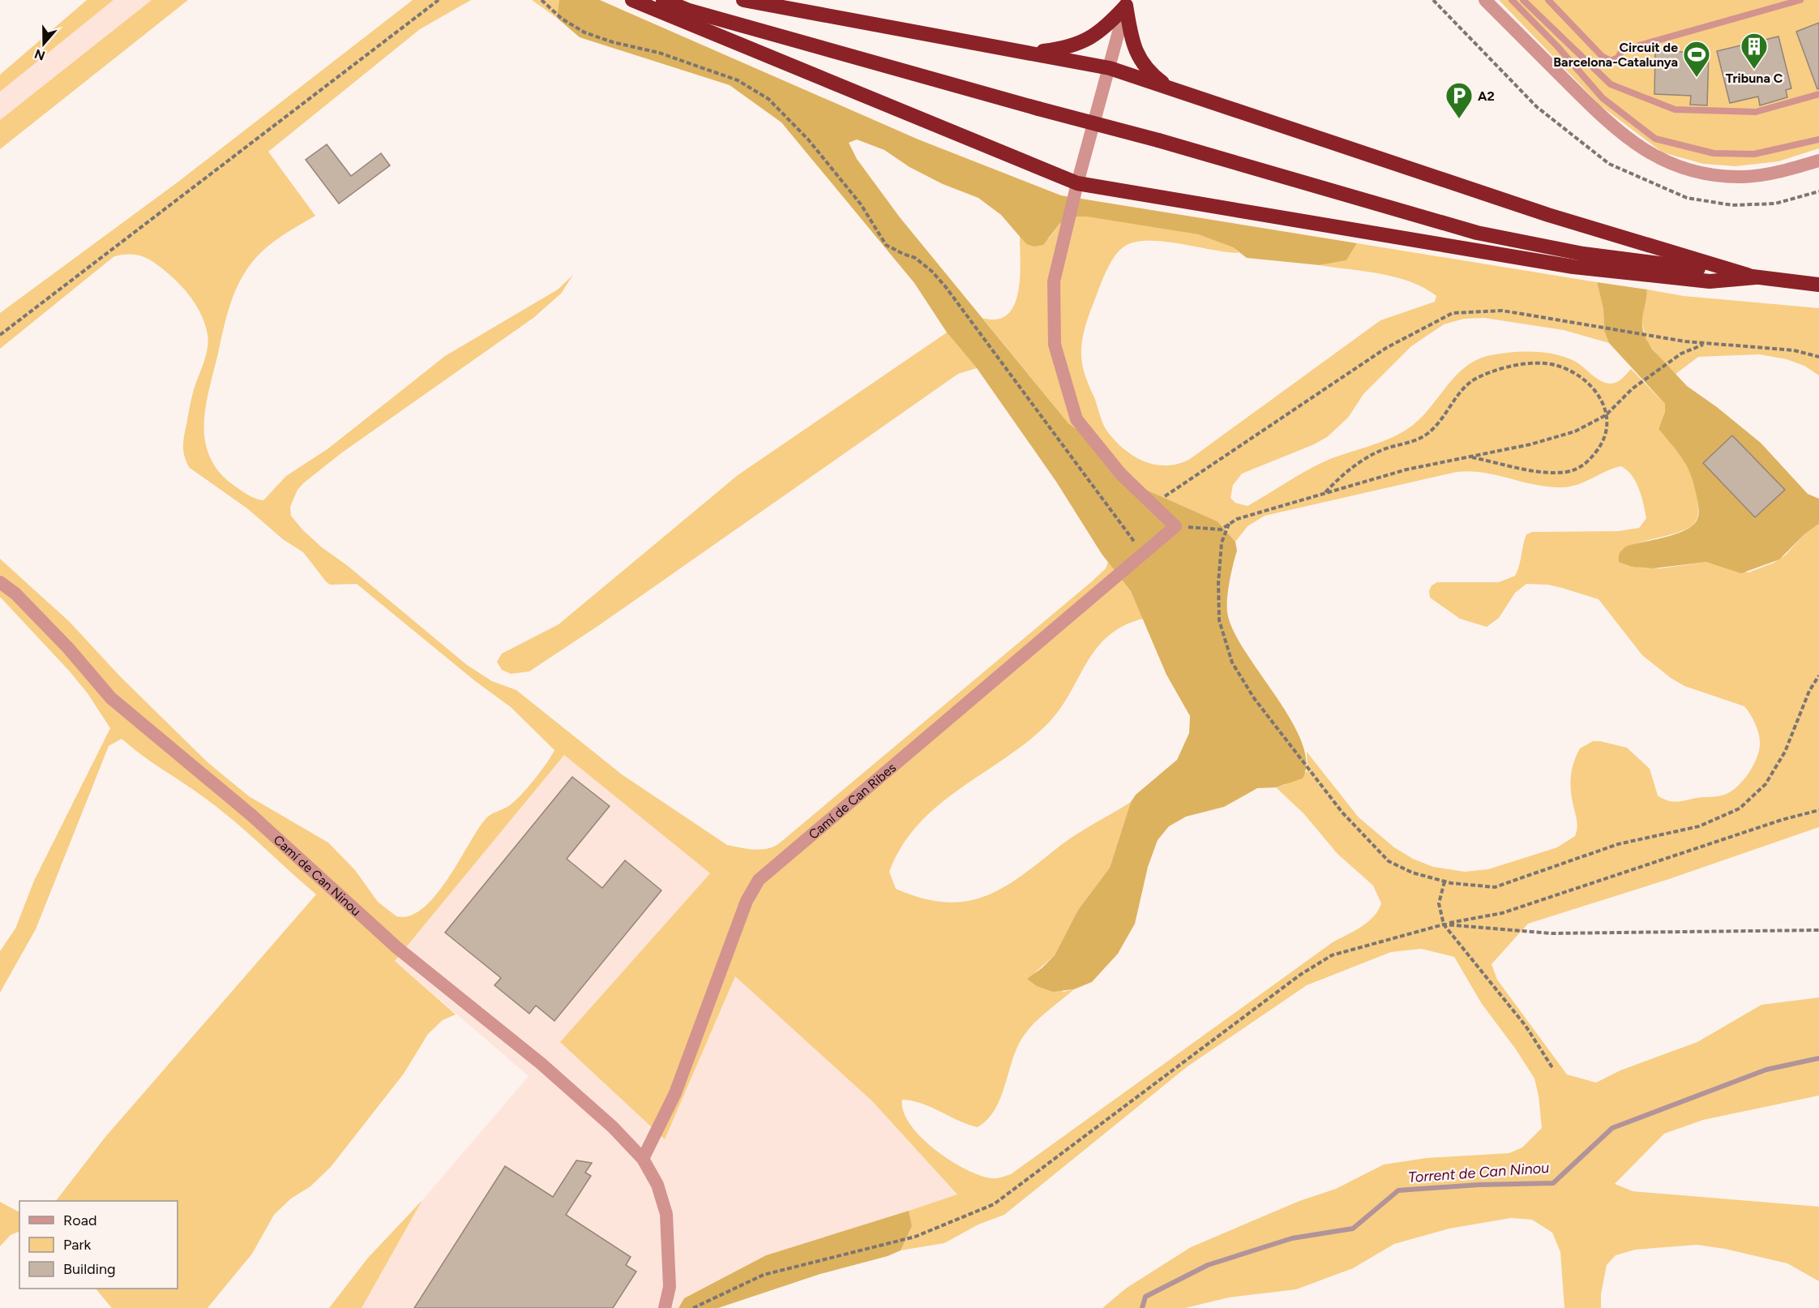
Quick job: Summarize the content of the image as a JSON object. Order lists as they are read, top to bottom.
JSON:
{
  "streets": {
    "street": ["Camí de Can Ribes", "Camí de Can Ninou"]
  },
  "crossings": [
    ["Camí de Can Ribes", "Camí de Can Ninou"]
  ],
  "water": ["Torrent de Can Ninou"],
  "places": {
    "building": ["Tribuna C"],
    "sports": ["Circuit de Barcelona-Catalunya"],
    "parking": ["A2"]
  },
  "legend": ["Road", "Park", "Building"],
  "north": "bottom"
}
